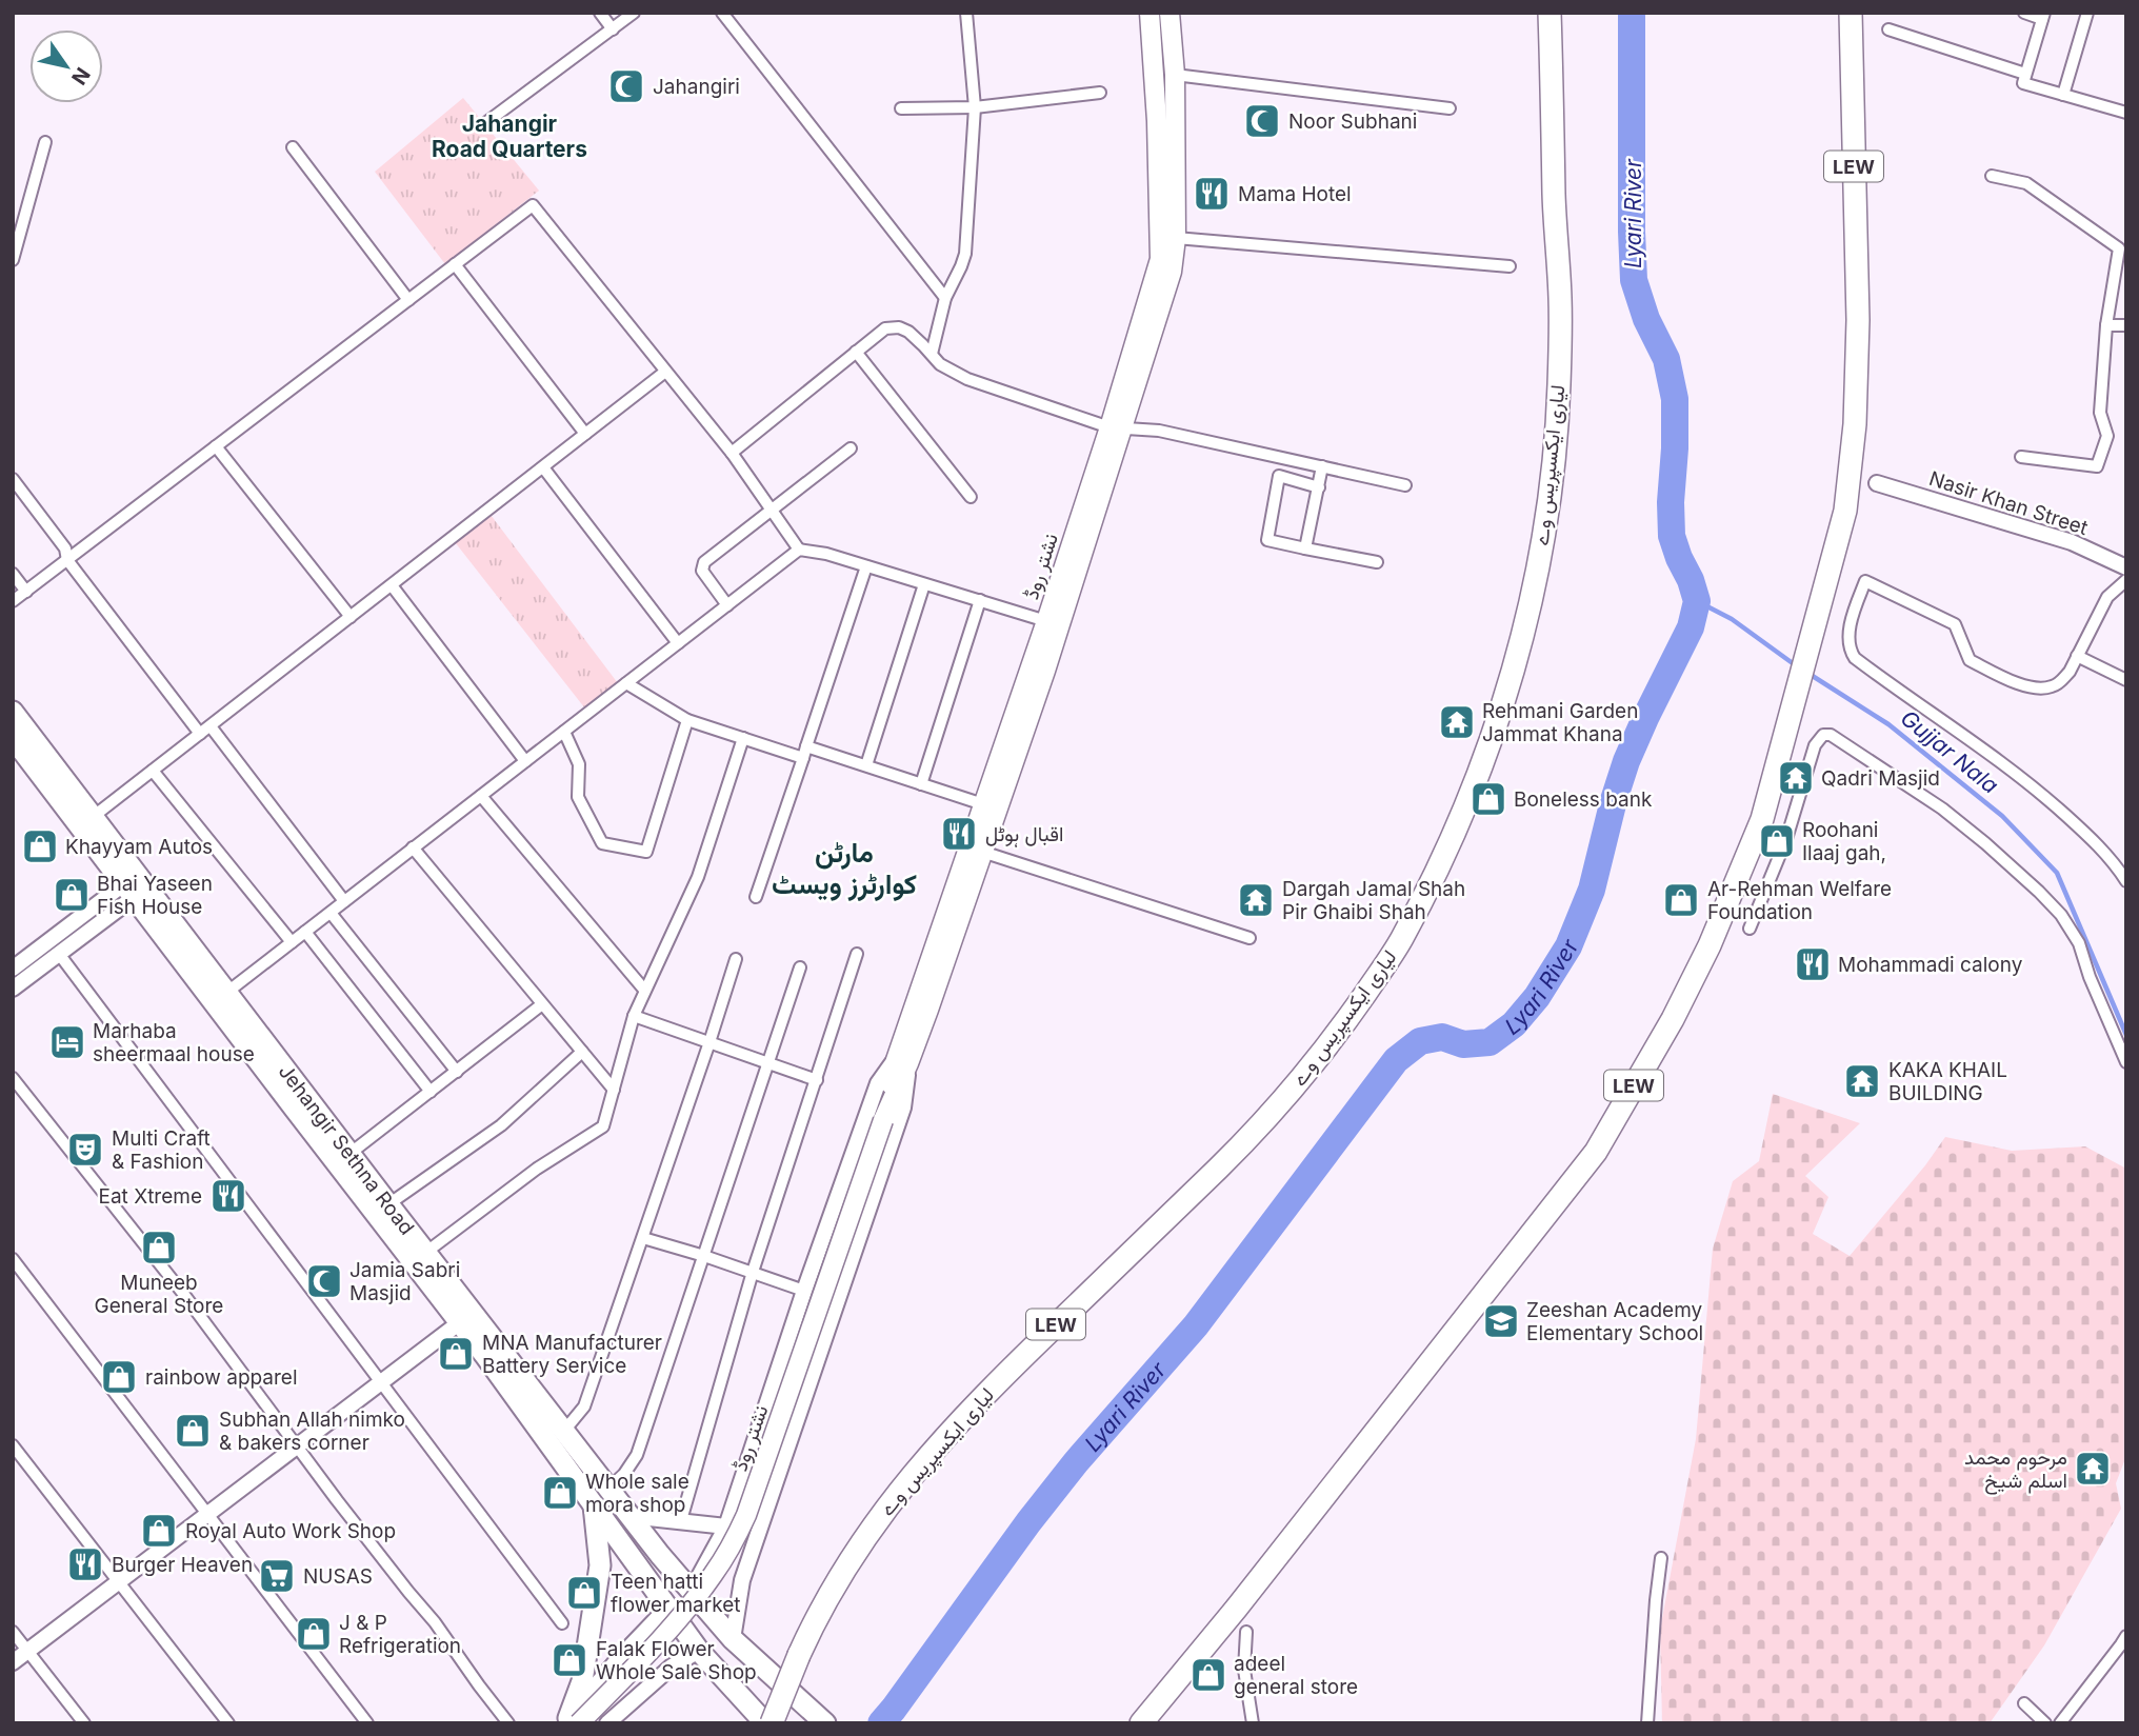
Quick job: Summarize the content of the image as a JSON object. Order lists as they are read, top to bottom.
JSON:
{
  "streets": {
    "highway": ["LEW", "لیاری ایکسپریس وے", "Jehangir Sethna Road"],
    "main road": ["نشتر روڈ"],
    "street": ["Nasir Khan Street"]
  },
  "crossings": [
    ["لیاری ایکسپریس وے", "Jehangir Sethna Road"],
    ["نشتر روڈ", "Jehangir Sethna Road"]
  ],
  "districts": ["Jahangir Road Quarters", "مارٹن کوارٹرز ویسٹ"],
  "water": ["Lyari River", "Gujjar Nala"],
  "places": {
    "mosque": ["Jahangiri", "Noor Subhani", "Jamia Sabri Masjid"],
    "restaurant": [
      "Mama Hotel",
      "اقبال ہوٹل",
      "Mohammadi calony",
      "Eat Xtreme",
      "Burger Heaven"
    ],
    "temple": [
      "Rehmani Garden Jammat Khana",
      "Qadri Masjid",
      "Dargah Jamal Shah Pir Ghaibi Shah",
      "KAKA KHAIL BUILDING",
      "مرحوم محمد اسلم شیخ"
    ],
    "shop": [
      "Boneless bank",
      "Roohani Ilaaj gah,",
      "Khayyam Autos",
      "Bhai Yaseen Fish House",
      "Ar-Rehman Welfare Foundation",
      "Muneeb General Store",
      "MNA Manufacturer Battery Service",
      "rainbow apparel",
      "Subhan Allah nimko & bakers corner",
      "Whole sale mora shop",
      "Royal Auto Work Shop",
      "Teen hatti flower market",
      "J & P Refrigeration",
      "Falak Flower Whole Sale Shop",
      "adeel general store"
    ],
    "hotel": ["Marhaba sheermaal house"],
    "theatre": ["Multi Craft & Fashion"],
    "school or university": ["Zeeshan Academy Elementary School"],
    "supermarket": ["NUSAS"]
  },
  "north": "bottom right"
}
